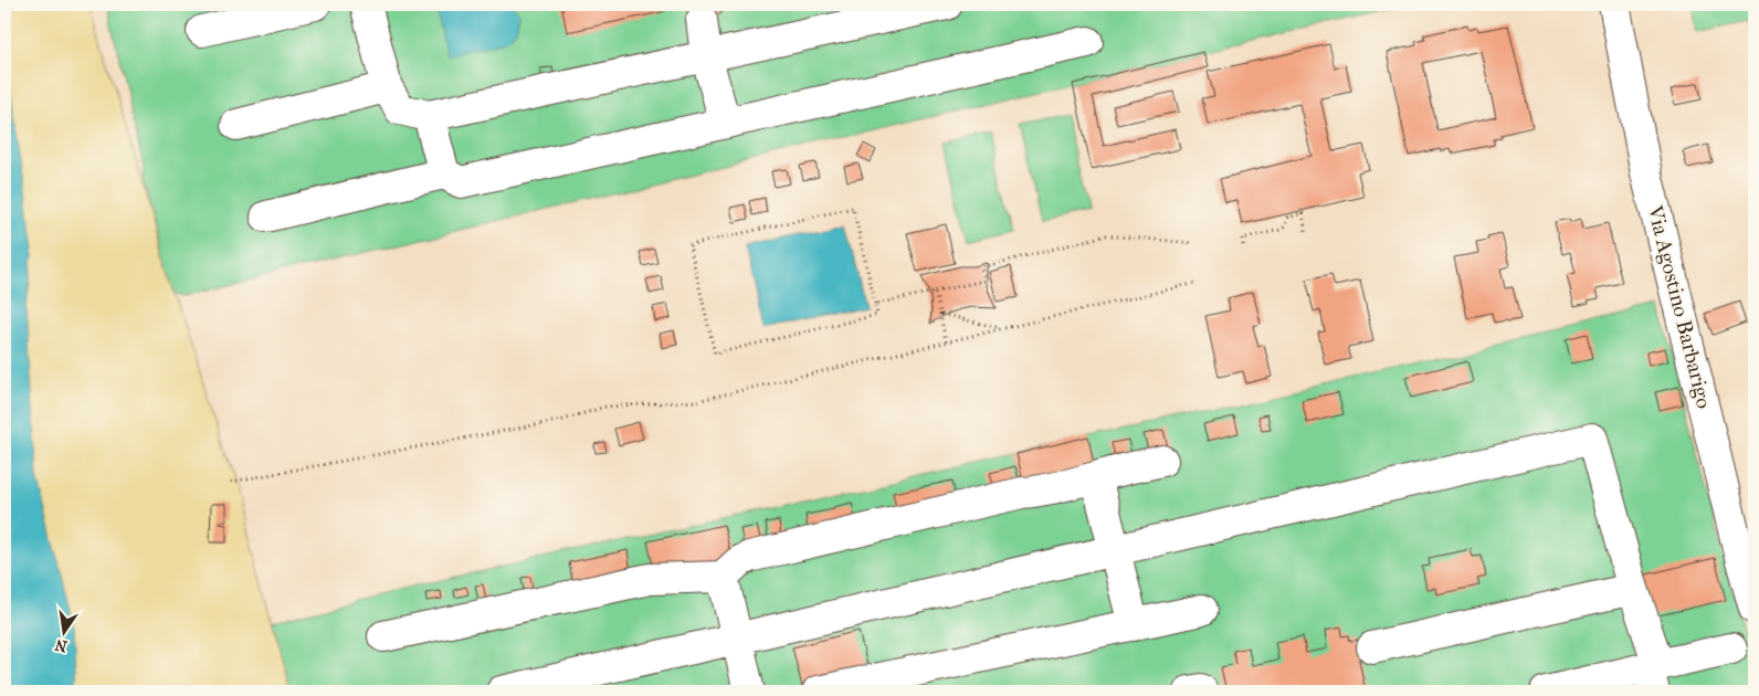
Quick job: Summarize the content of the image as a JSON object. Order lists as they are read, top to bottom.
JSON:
{
  "streets": {
    "street": ["Via Agostino Barbarigo"]
  },
  "north": "bottom"
}
